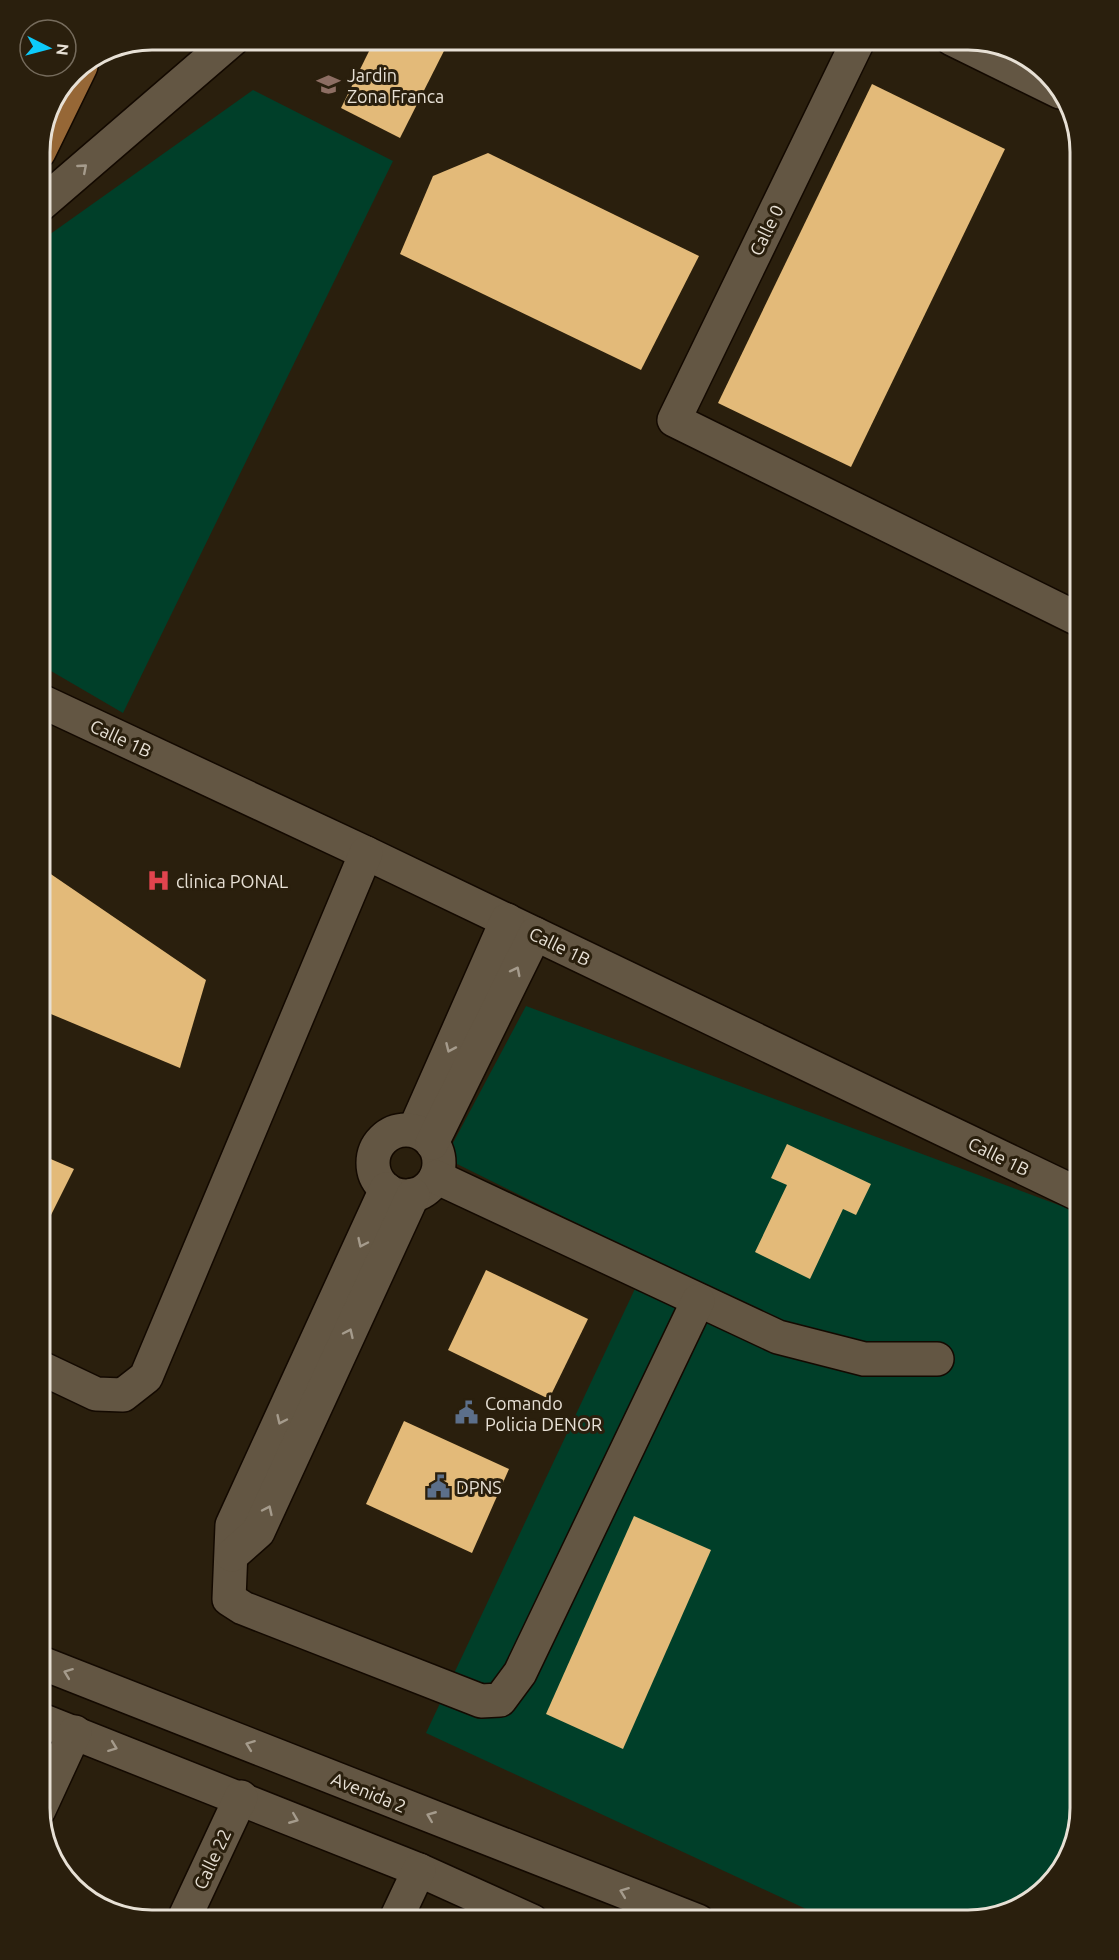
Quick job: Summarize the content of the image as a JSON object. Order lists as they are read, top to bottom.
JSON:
{
  "streets": {
    "street": [
      "Calle 0",
      "Calle 1B",
      "Avenida 2",
      "Calle 22"
    ]
  },
  "places": {
    "school or university": ["Jardin Zona Franca"],
    "hospital": ["clinica PONAL"],
    "public building": ["Comando Policia DENOR", "DPNS"]
  },
  "north": "right"
}
